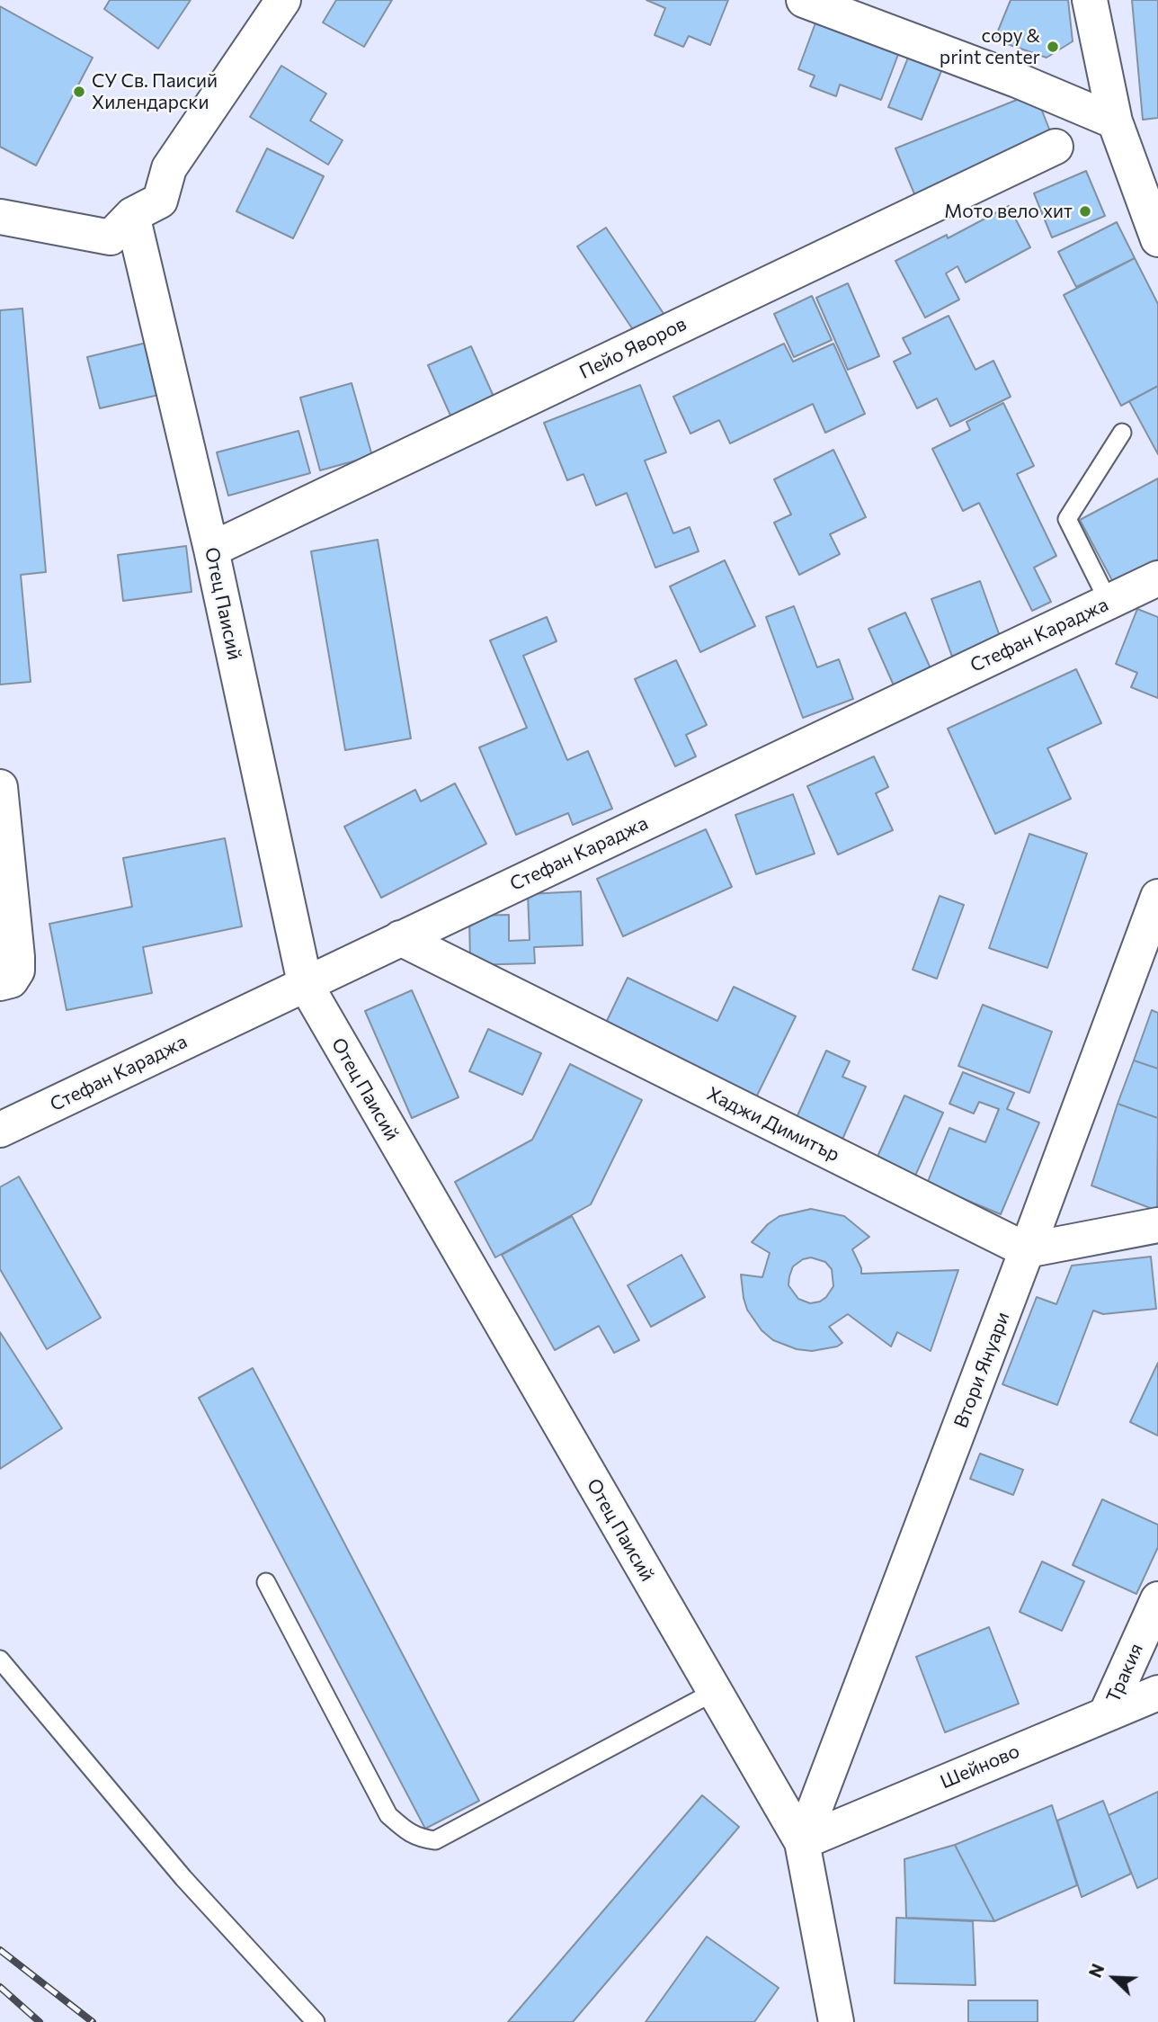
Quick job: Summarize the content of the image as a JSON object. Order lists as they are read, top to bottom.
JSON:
{
  "streets": {
    "street": [
      "Пейо Яворов",
      "Отец Паисий",
      "Стефан Караджа",
      "Хаджи Димитър",
      "Втори Януари",
      "Тракия",
      "Шейново"
    ]
  },
  "crossings": [
    ["Пейо Яворов", "Отец Паисий"],
    ["Отец Паисий", "Стефан Караджа"],
    ["Отец Паисий", "Втори Януари"],
    ["Отец Паисий", "Шейново"],
    ["Стефан Караджа", "Хаджи Димитър"],
    ["Хаджи Димитър", "Втори Януари"],
    ["Втори Януари", "Шейново"],
    ["Тракия", "Шейново"]
  ],
  "places": ["copy & print center", "СУ Св. Паисий Хилендарски", "Мото вело хит"],
  "north": "top left"
}
